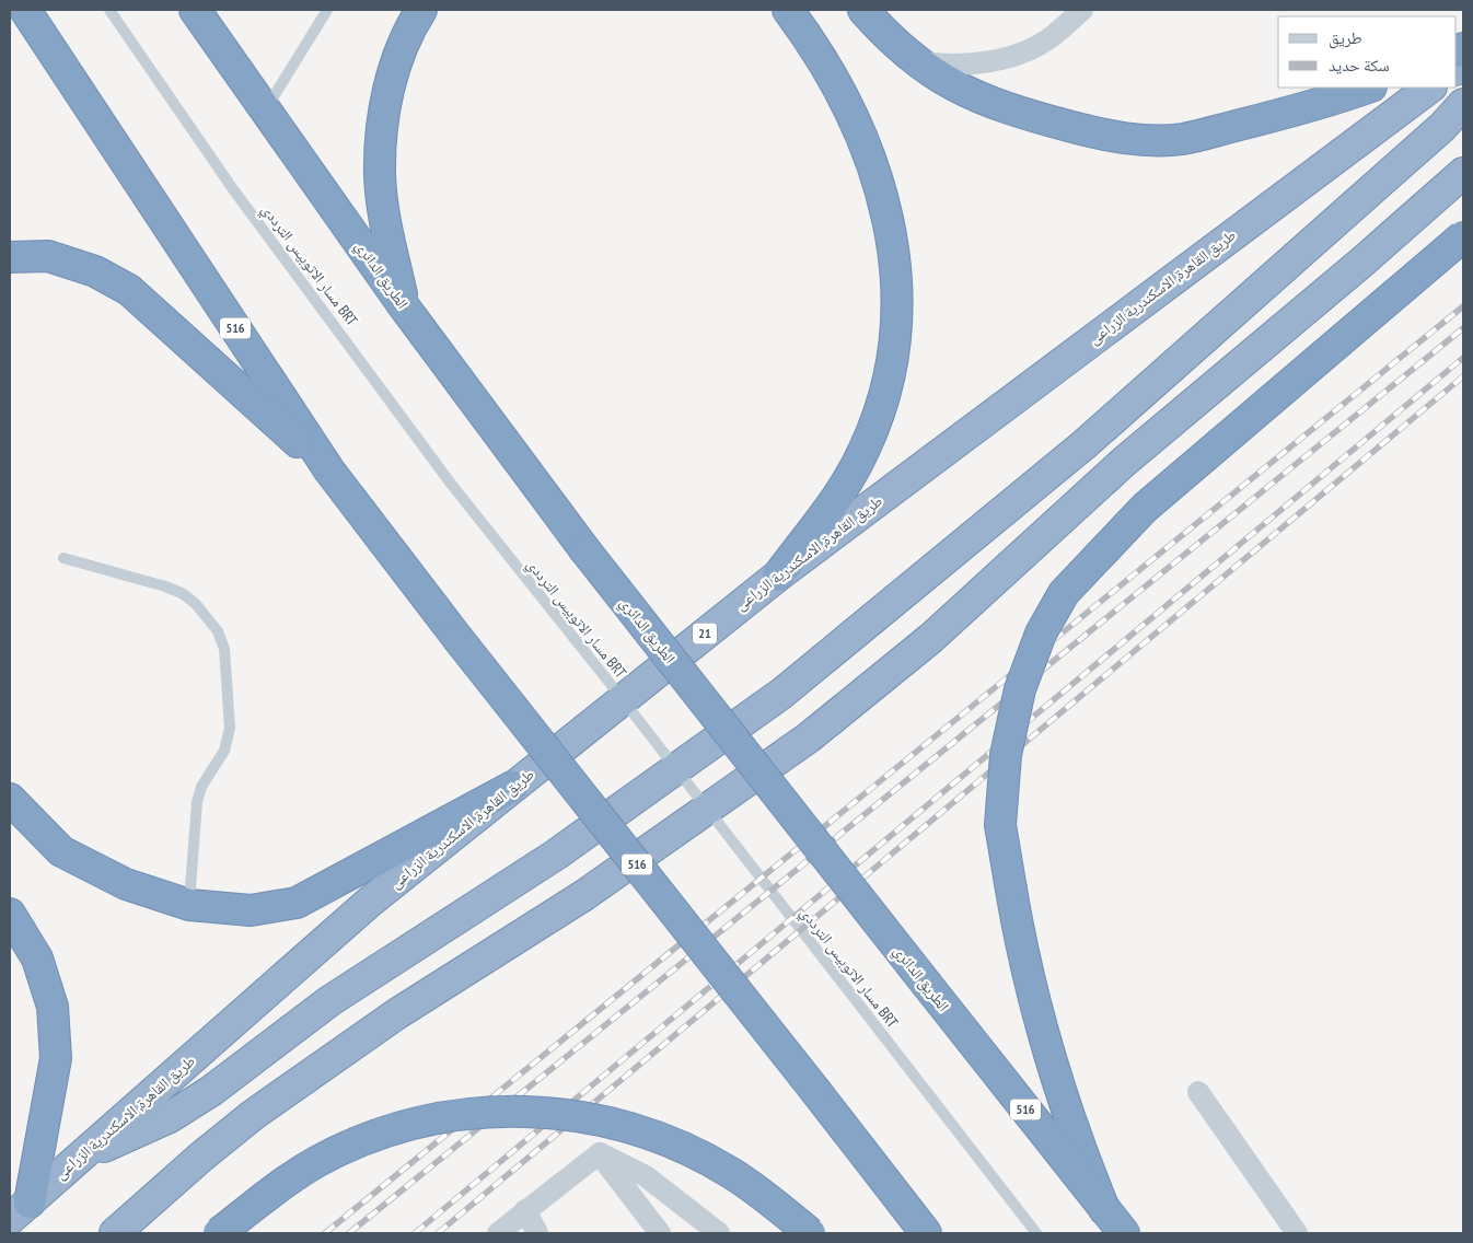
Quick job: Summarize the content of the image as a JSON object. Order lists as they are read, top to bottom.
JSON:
{
  "streets": {
    "highway": [
      "الطريق الدائري",
      "طريق القاهرة, الاسكندرية الزراعى",
      "516",
      "21"
    ],
    "lane": ["مسار الاتوبيس الترددي BRT"]
  },
  "legend": ["طريق", "سكة حديد"]
}
